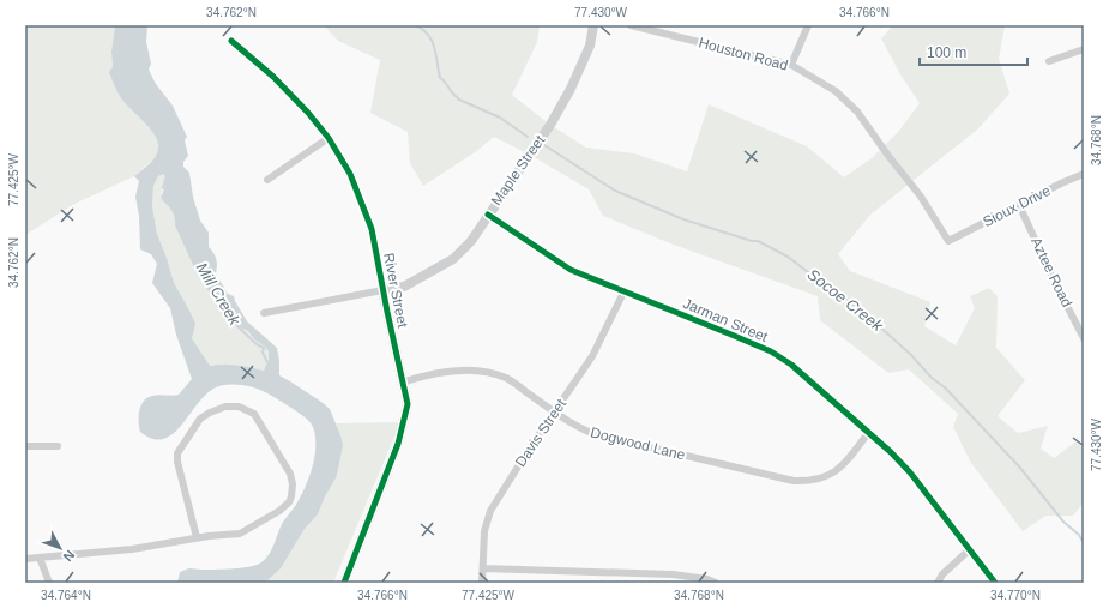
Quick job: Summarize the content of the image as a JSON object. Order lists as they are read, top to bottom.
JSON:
{
  "streets": {
    "street": [
      "Houston Road",
      "Maple Street",
      "Sioux Drive",
      "Aztee Road",
      "River Street",
      "Jarman Street",
      "Davis Street",
      "Dogwood Lane"
    ]
  },
  "crossings": [
    ["Houston Road", "Sioux Drive"],
    ["Maple Street", "River Street"],
    ["Maple Street", "Jarman Street"],
    ["Sioux Drive", "Aztee Road"],
    ["River Street", "Dogwood Lane"],
    ["Jarman Street", "Davis Street"],
    ["Jarman Street", "Dogwood Lane"],
    ["Davis Street", "Dogwood Lane"]
  ],
  "water": ["Mill Creek", "Socoe Creek"],
  "scale_bar": "100 m",
  "north": "bottom right",
  "coordinates": [
    "34.762°N",
    "77.430°W",
    "34.766°N",
    "34.768°N",
    "77.425°W",
    "34.764°N",
    "34.770°N"
  ]
}
